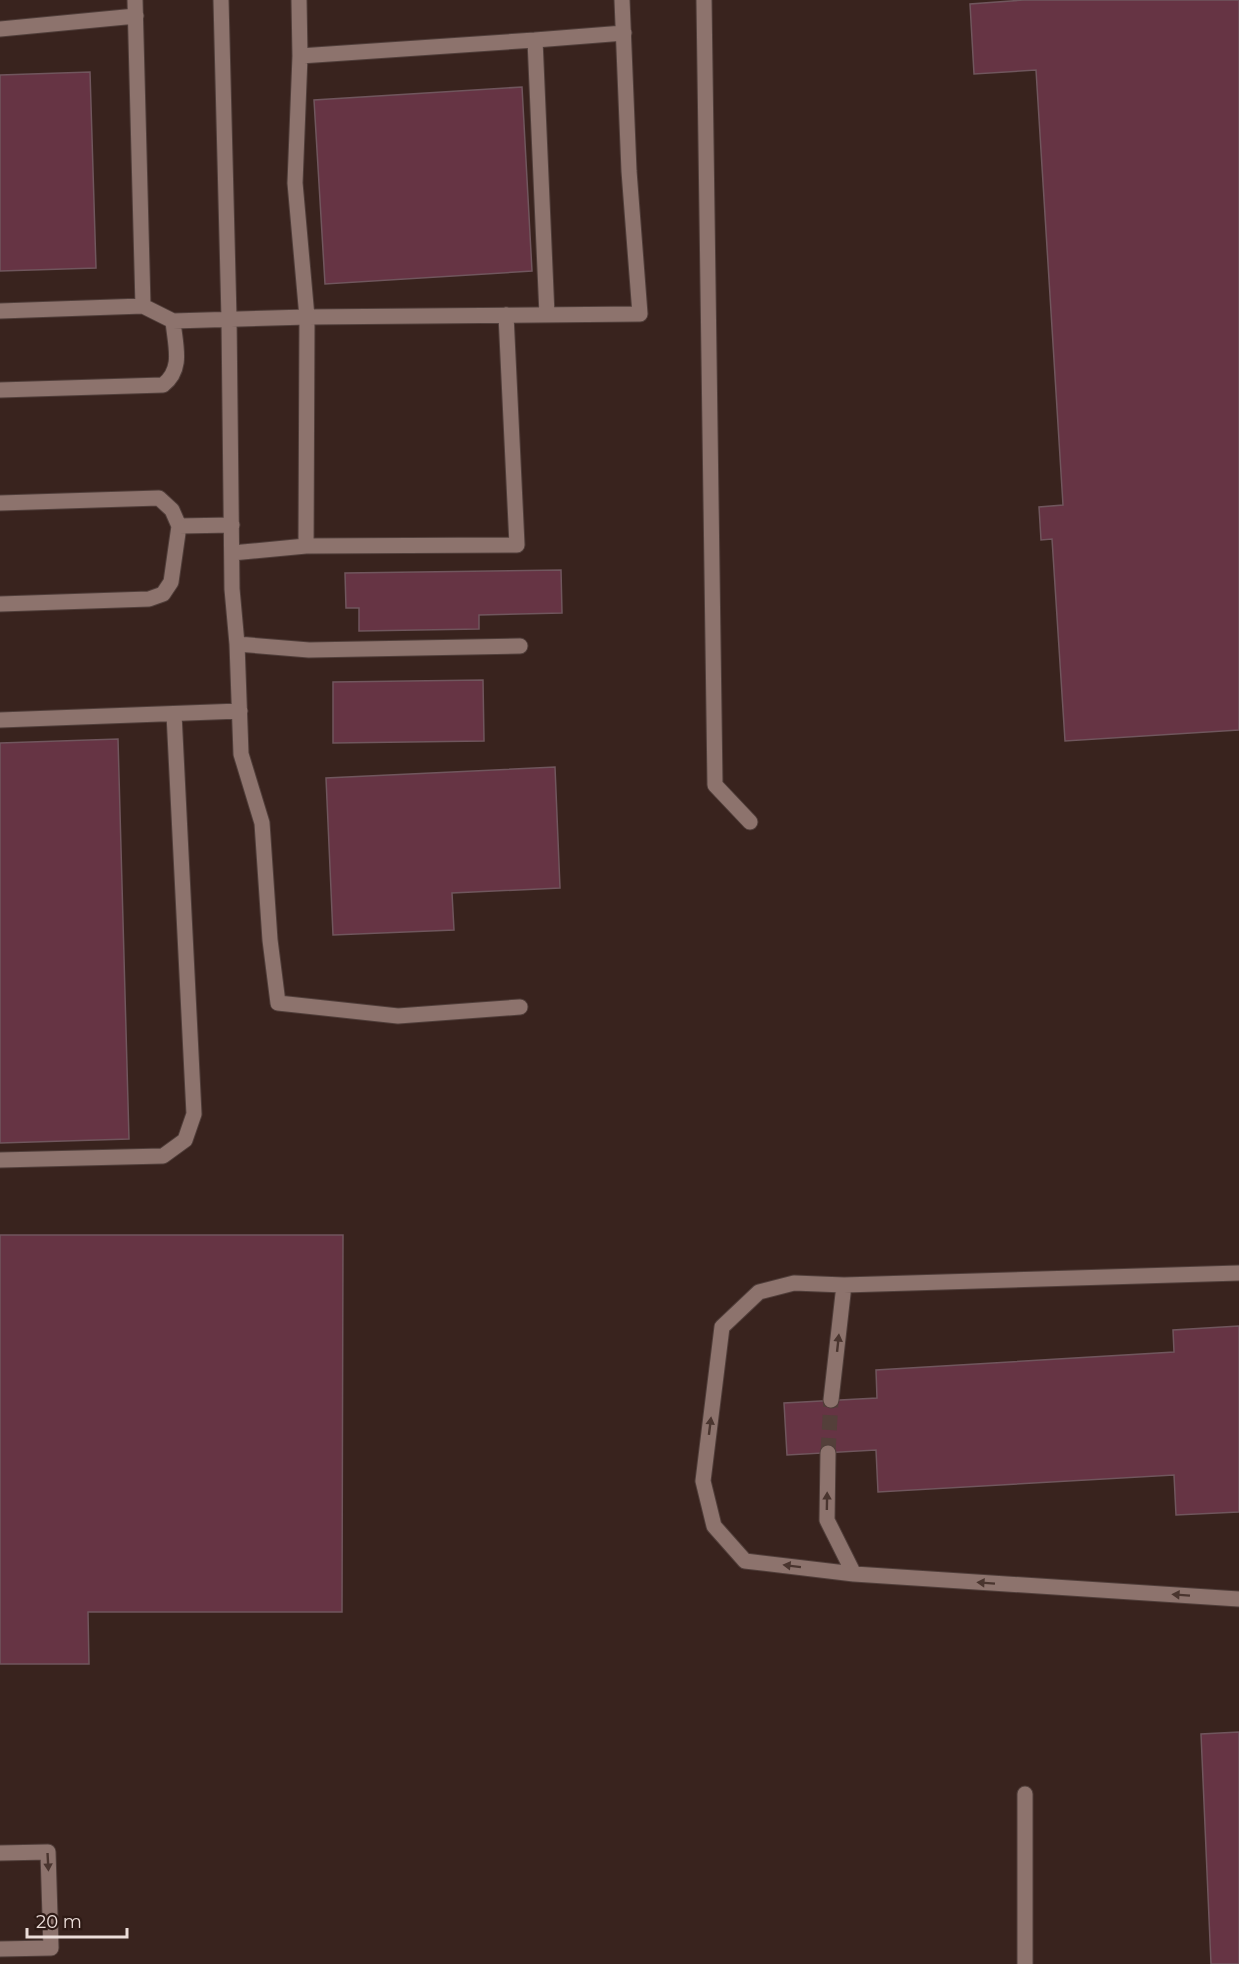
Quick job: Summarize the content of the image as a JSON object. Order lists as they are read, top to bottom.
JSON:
{
  "scale_bar": "20 m"
}
